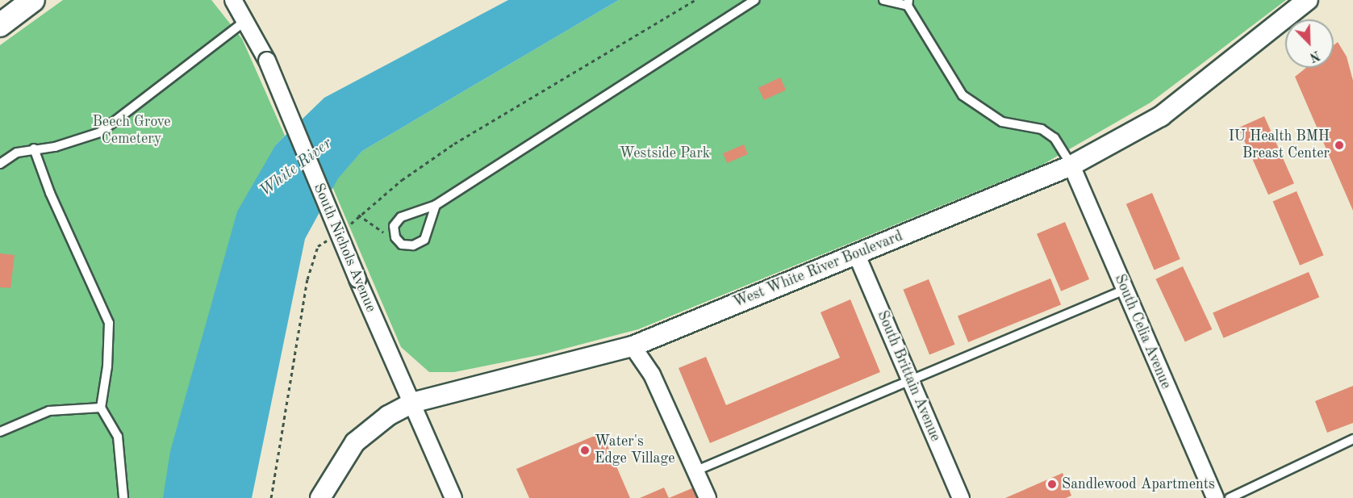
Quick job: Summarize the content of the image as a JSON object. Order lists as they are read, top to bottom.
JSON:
{
  "streets": {
    "street": [
      "South Nichols Avenue",
      "West White River Boulevard",
      "South Celia Avenue",
      "South Brittain Avenue"
    ]
  },
  "crossings": [
    ["South Nichols Avenue", "West White River Boulevard"],
    ["West White River Boulevard", "South Celia Avenue"],
    ["West White River Boulevard", "South Brittain Avenue"]
  ],
  "water": ["White River"],
  "parks": ["Beech Grove Cemetery", "Westside Park"],
  "places": ["IU Health BMH Breast Center", "Water's Edge Village", "Sandlewood Apartments"],
  "north": "bottom right"
}
